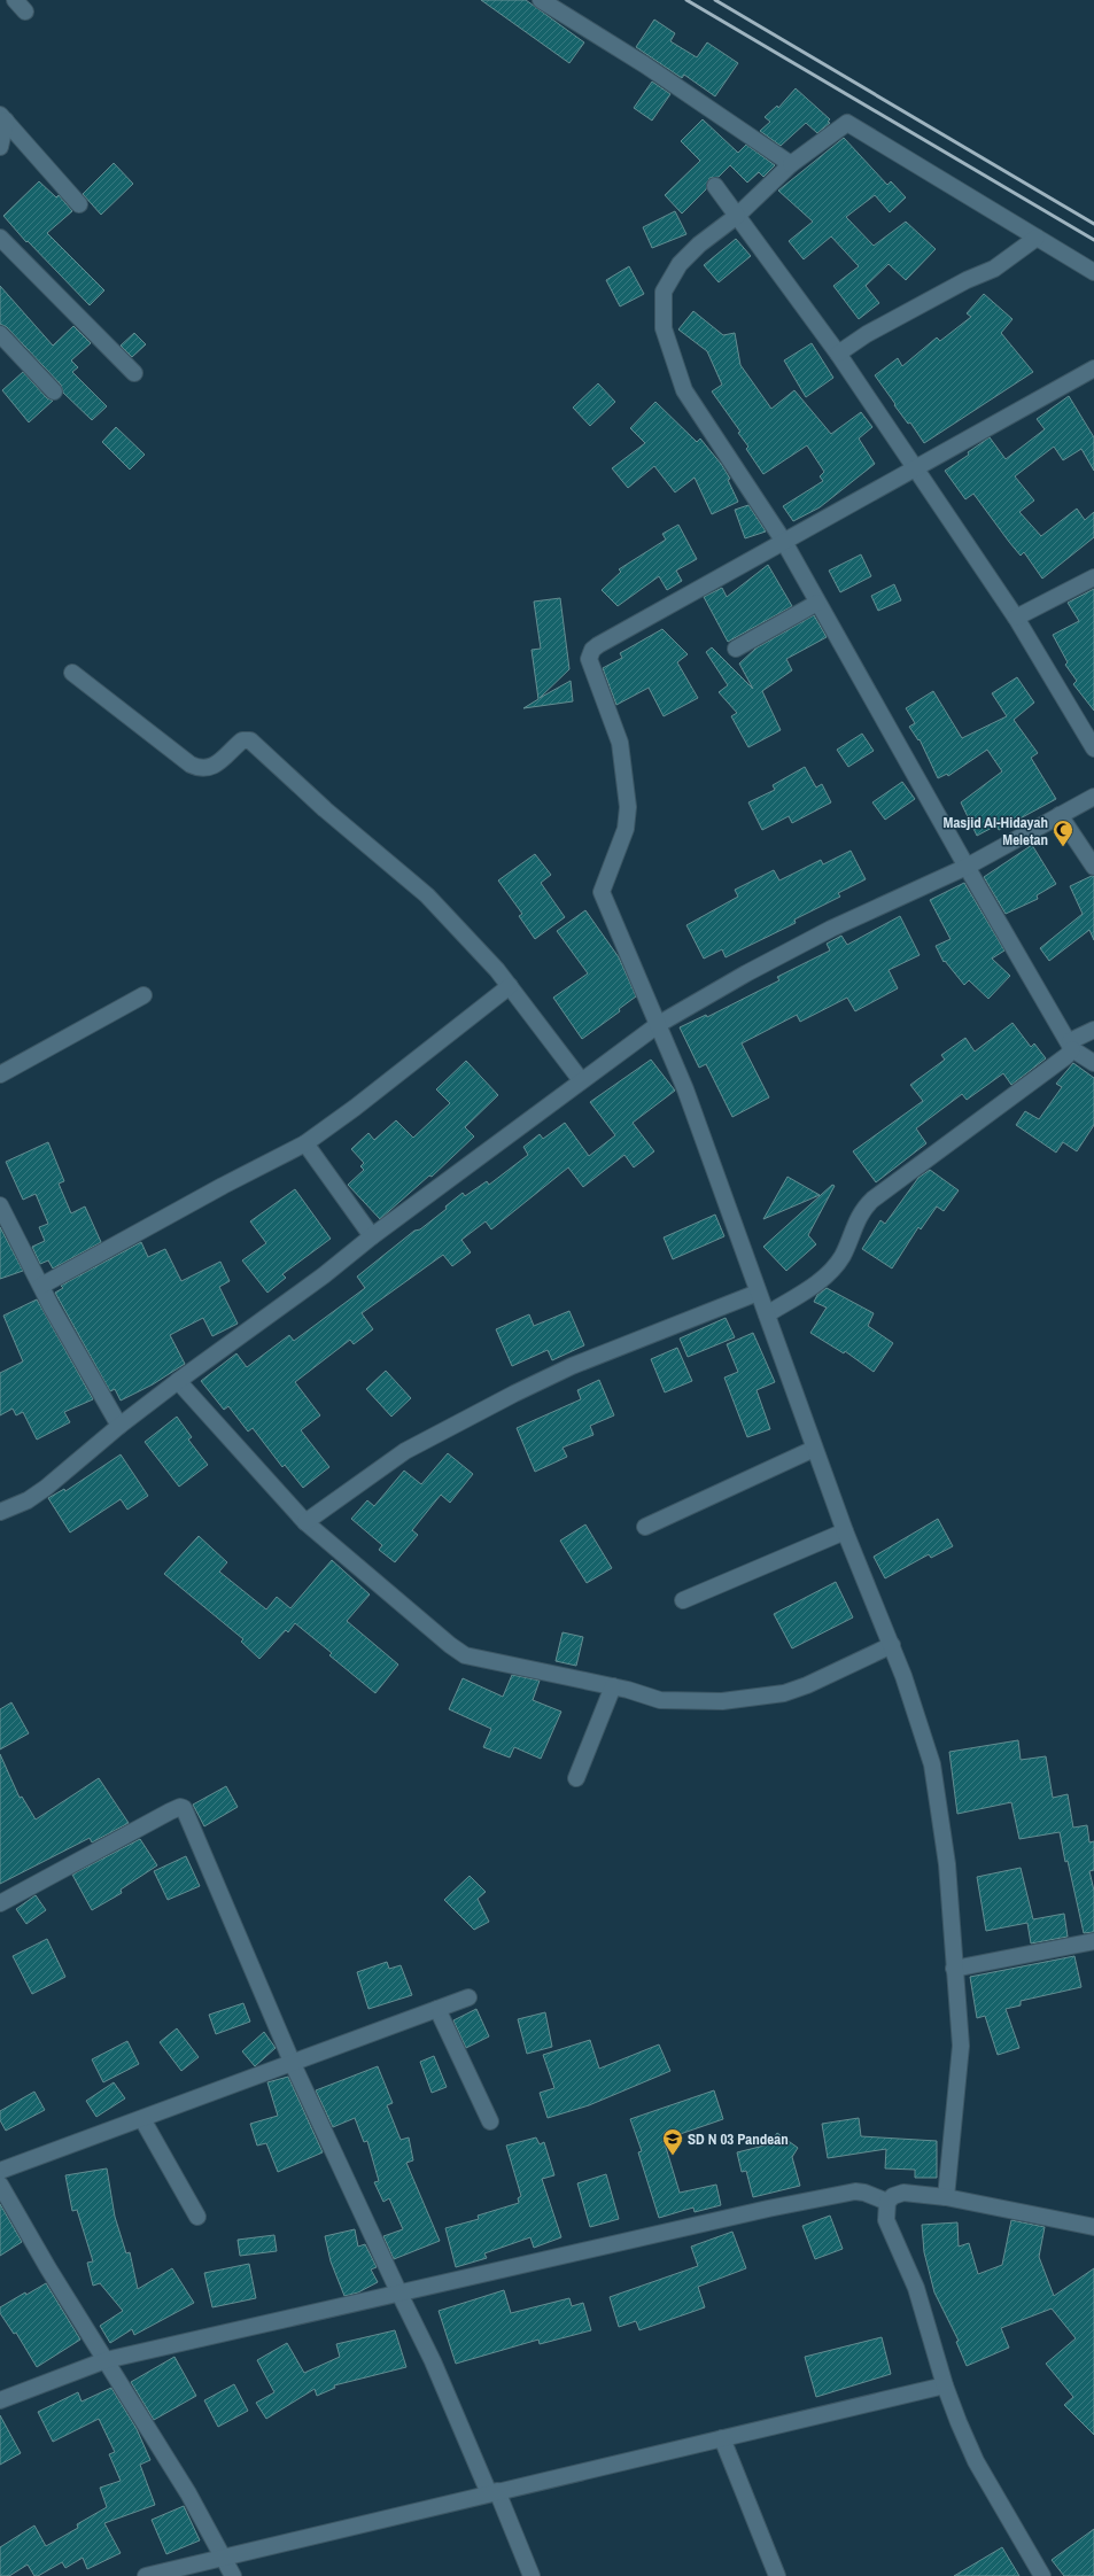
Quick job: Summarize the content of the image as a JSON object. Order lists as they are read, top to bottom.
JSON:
{
  "places": {
    "mosque": ["Masjid Al-Hidayah Meletan"],
    "school or university": ["SD N 03 Pandean"]
  }
}
